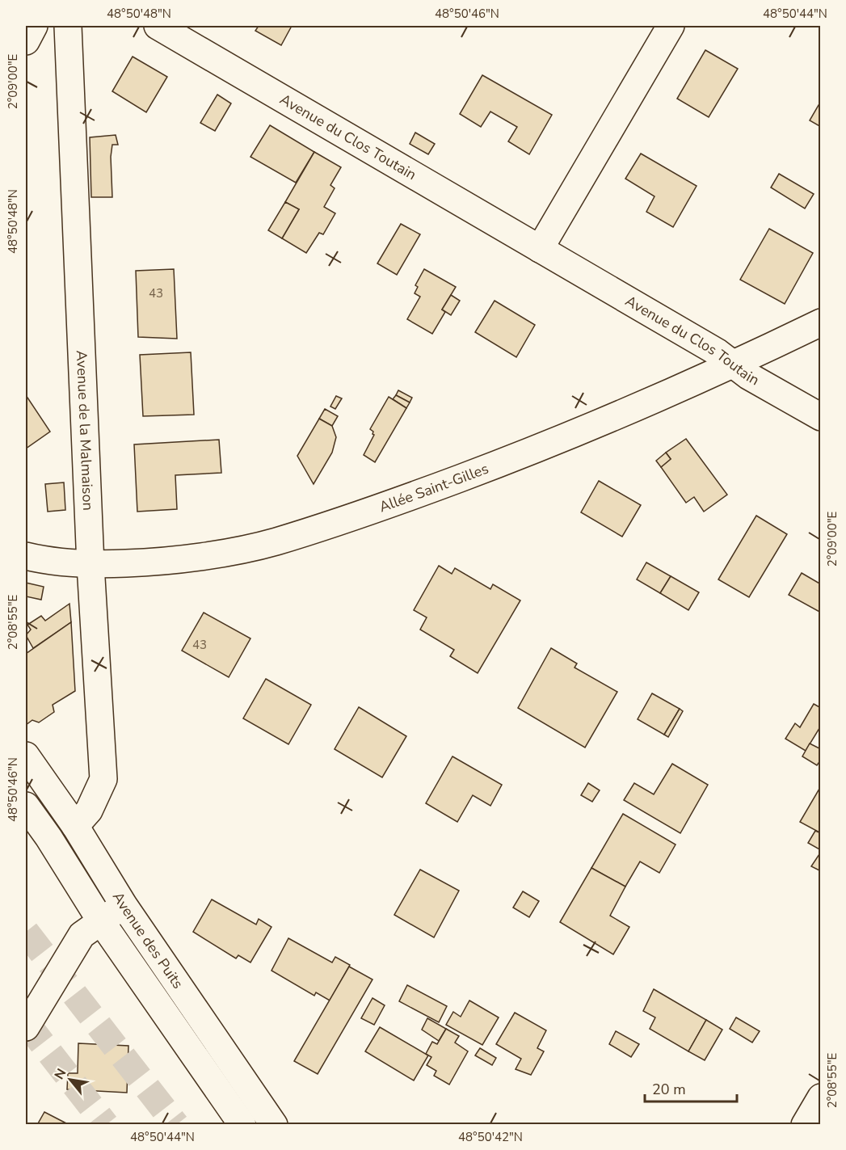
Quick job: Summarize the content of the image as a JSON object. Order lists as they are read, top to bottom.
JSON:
{
  "streets": {
    "street": [
      "Avenue du Clos Toutain",
      "Avenue de la Malmaison",
      "Allée Saint-Gilles",
      "Avenue des Puits"
    ]
  },
  "crossings": [
    ["Avenue du Clos Toutain", "Allée Saint-Gilles"],
    ["Avenue de la Malmaison", "Allée Saint-Gilles"],
    ["Avenue de la Malmaison", "Avenue des Puits"]
  ],
  "house_numbers": ["43", "43"],
  "scale_bar": "20 m",
  "north": "top left",
  "coordinates": [
    "48°50'48\"N",
    "48°50'46\"N",
    "48°50'44\"N",
    "2°09'00\"E",
    "2°08'55\"E",
    "48°50'42\"N"
  ]
}
